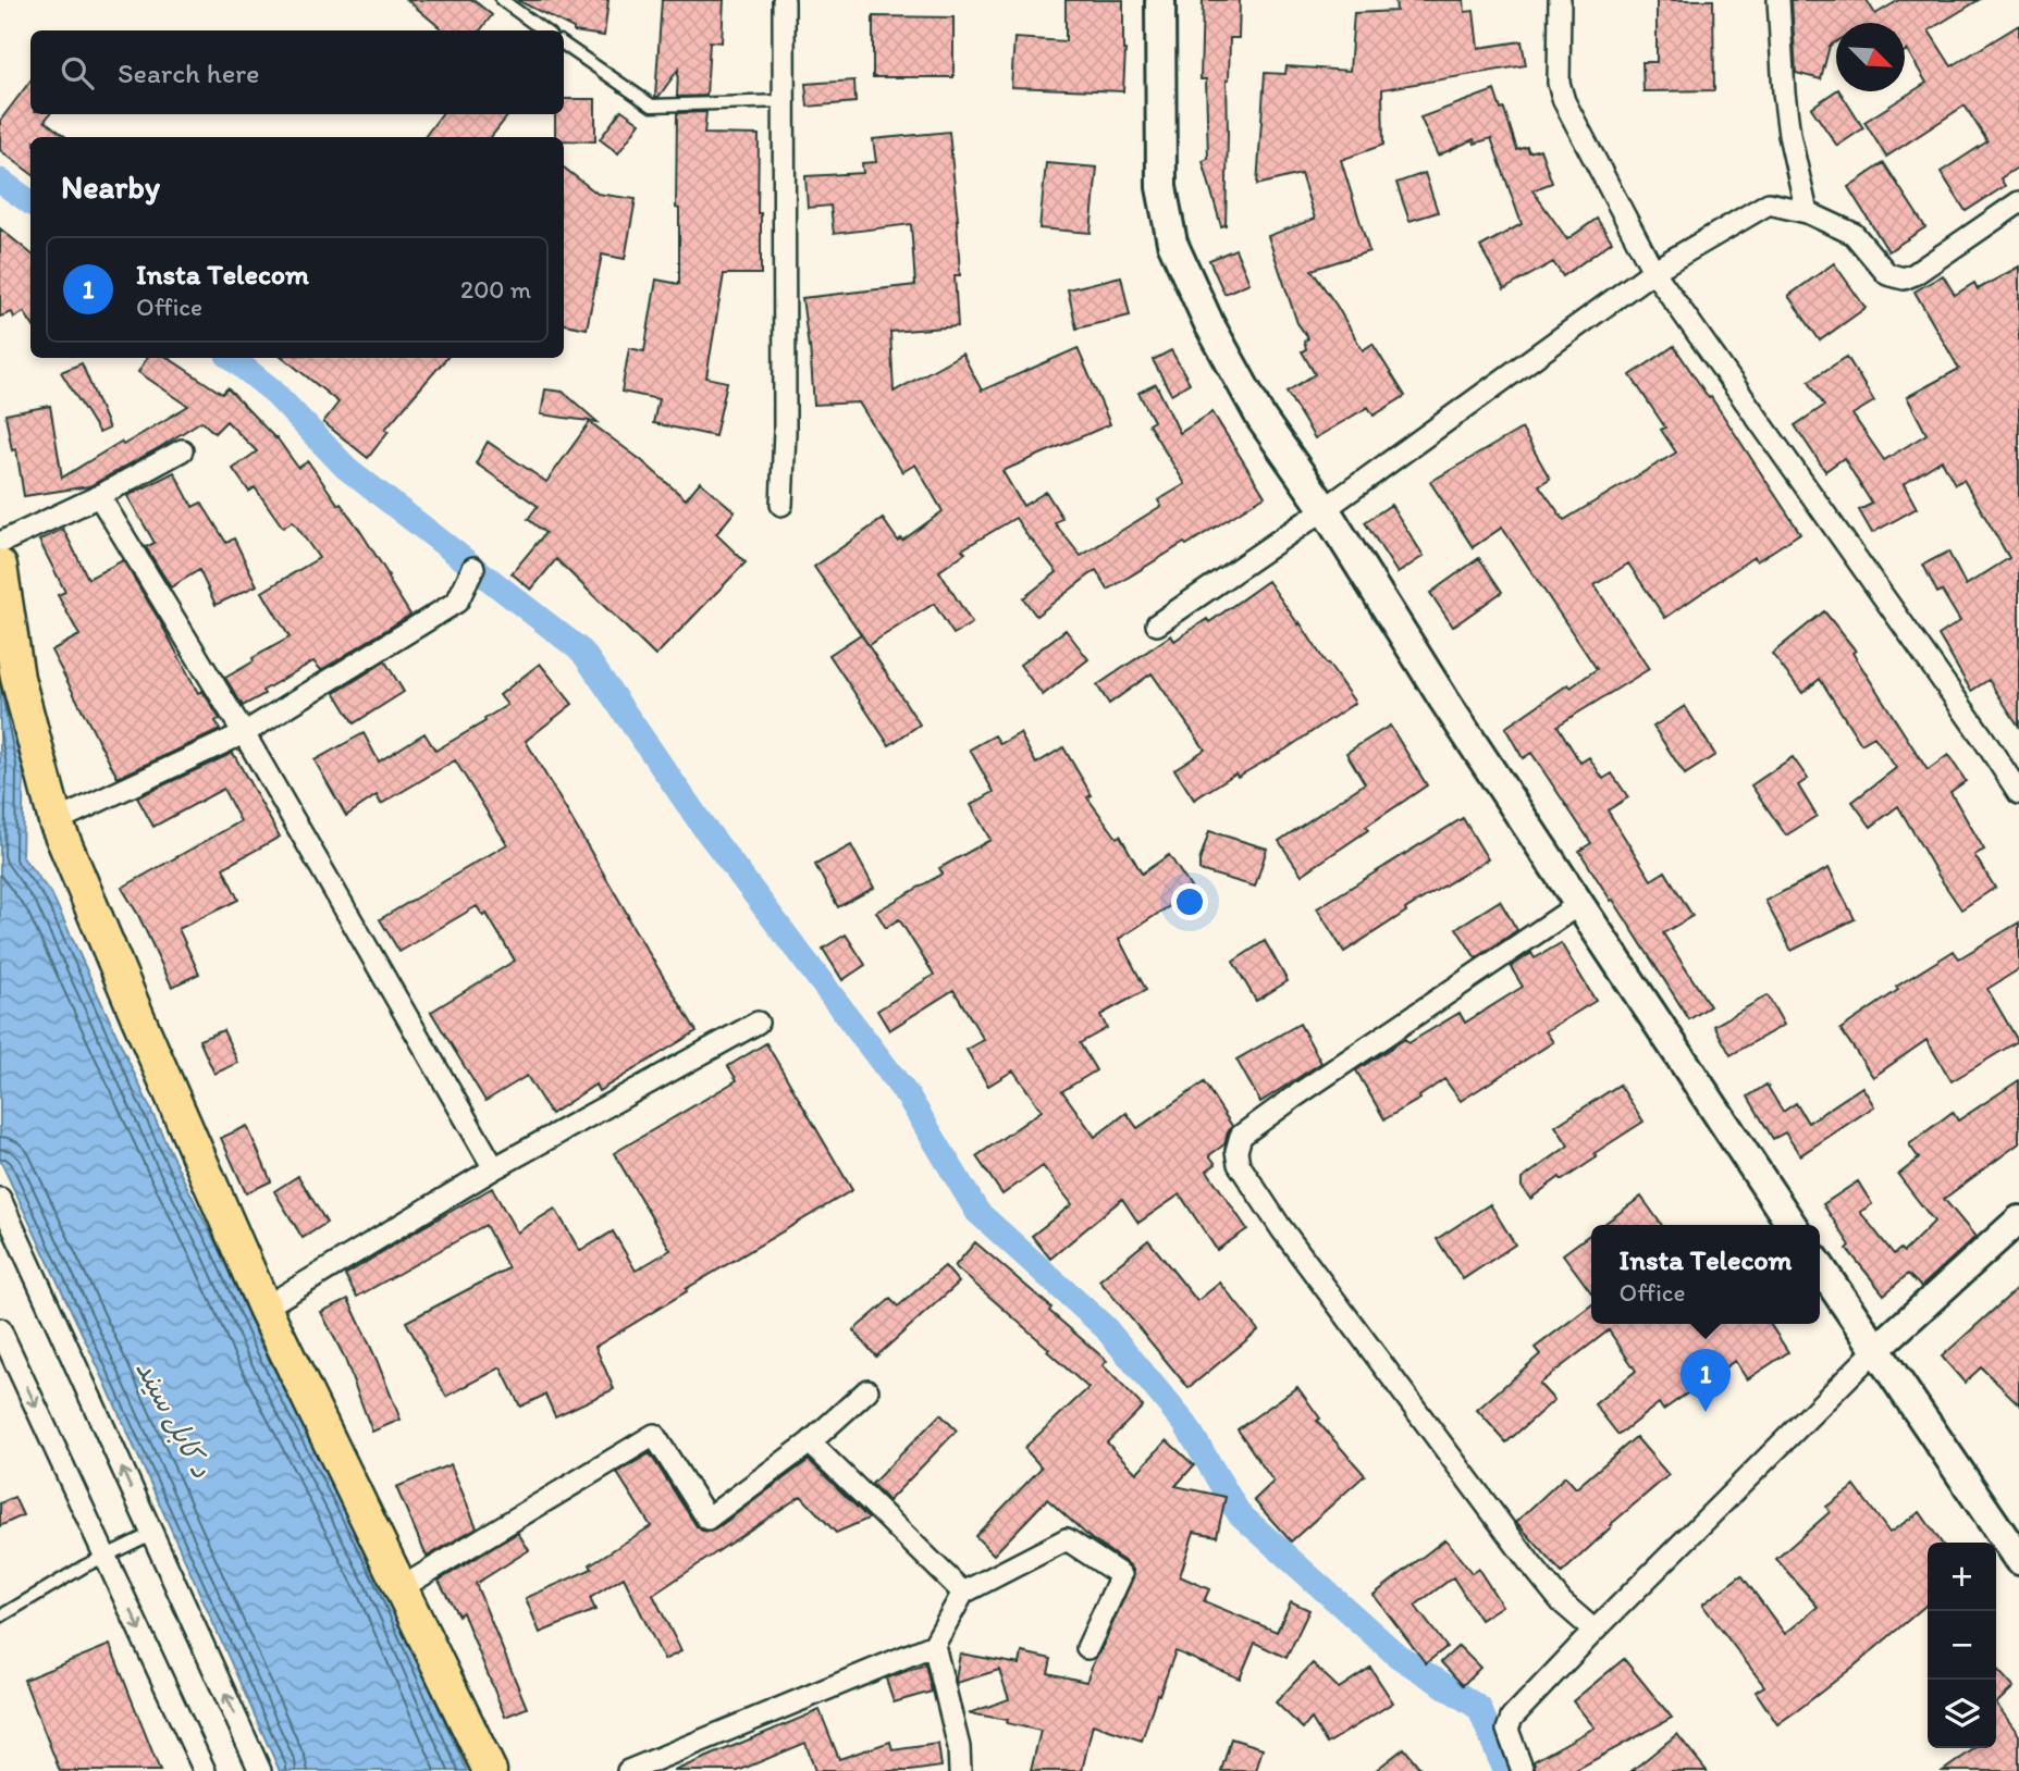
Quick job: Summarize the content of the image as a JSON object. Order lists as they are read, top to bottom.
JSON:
{
  "water": ["د کابل سيند"],
  "north": "bottom right",
  "page": {
    "search": "Search here",
    "heading": "Nearby",
    "list": [
      {
        "mark": "1",
        "name": "Insta Telecom",
        "note": "Office",
        "value": "200 m"
      }
    ],
    "popup": ["Insta Telecom", "Office"],
    "pins": "1",
    "map_buttons": ["+", "−"]
  }
}
